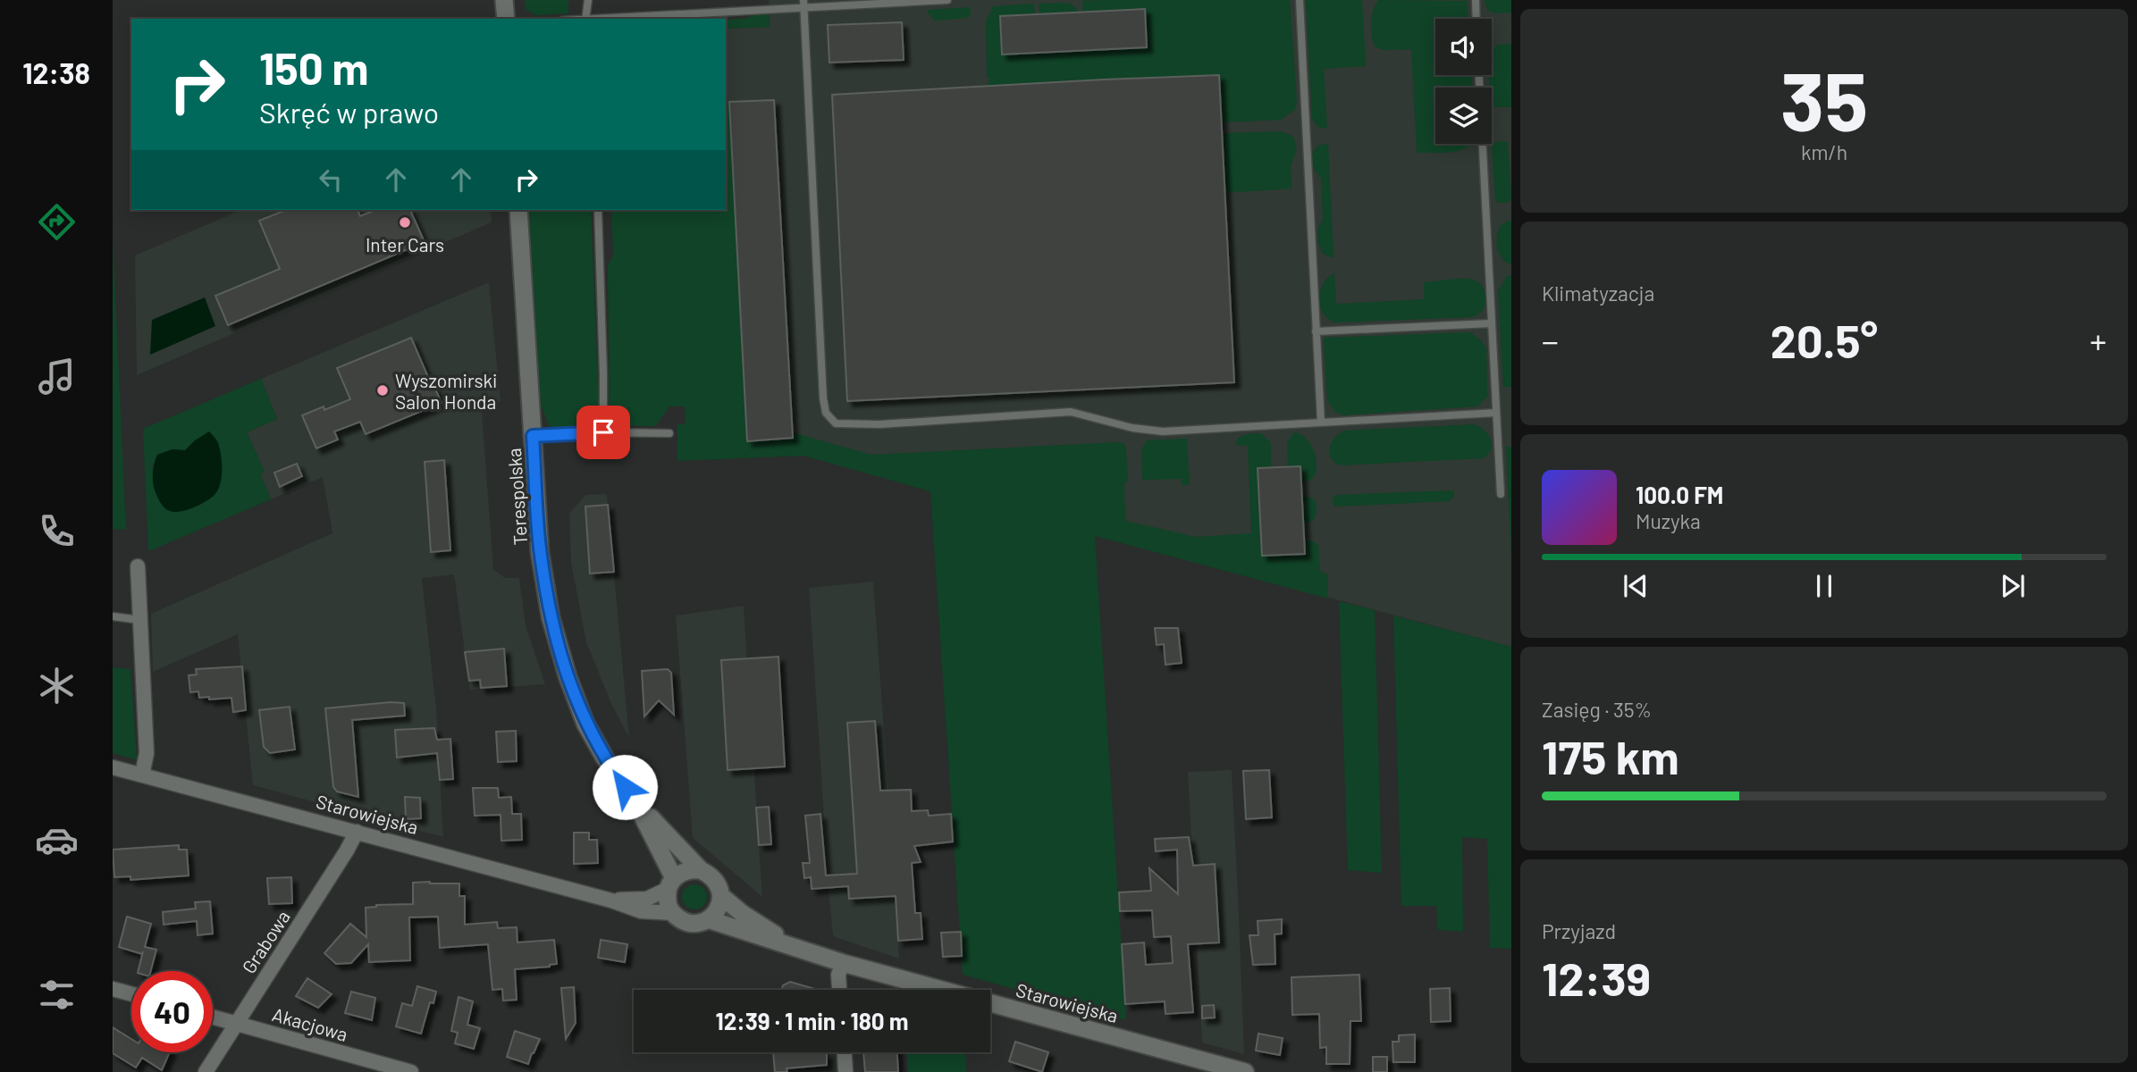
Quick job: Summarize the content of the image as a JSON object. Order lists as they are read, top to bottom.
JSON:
{
  "streets": {
    "street": [
      "Terespolska",
      "Starowiejska",
      "Grabowa",
      "Akacjowa"
    ]
  },
  "crossings": [
    ["Terespolska", "Starowiejska"],
    ["Starowiejska", "Grabowa"],
    ["Grabowa", "Akacjowa"]
  ],
  "places": ["Inter Cars", "Wyszomirski Salon Honda"],
  "page": {
    "tabs": "12:38",
    "tile": [
      ["35", "km/h"],
      "Klimatyzacja",
      ["Zasięg · 35%", "175 km"],
      ["Przyjazd", "12:39"]
    ],
    "turn": ["150 m", "Skręć w prawo"],
    "heat": ["−", "20.5°", "+"],
    "song": ["100.0 FM", "Muzyka"],
    "limit": "40",
    "trip": "12:39 · 1 min · 180 m"
  }
}
